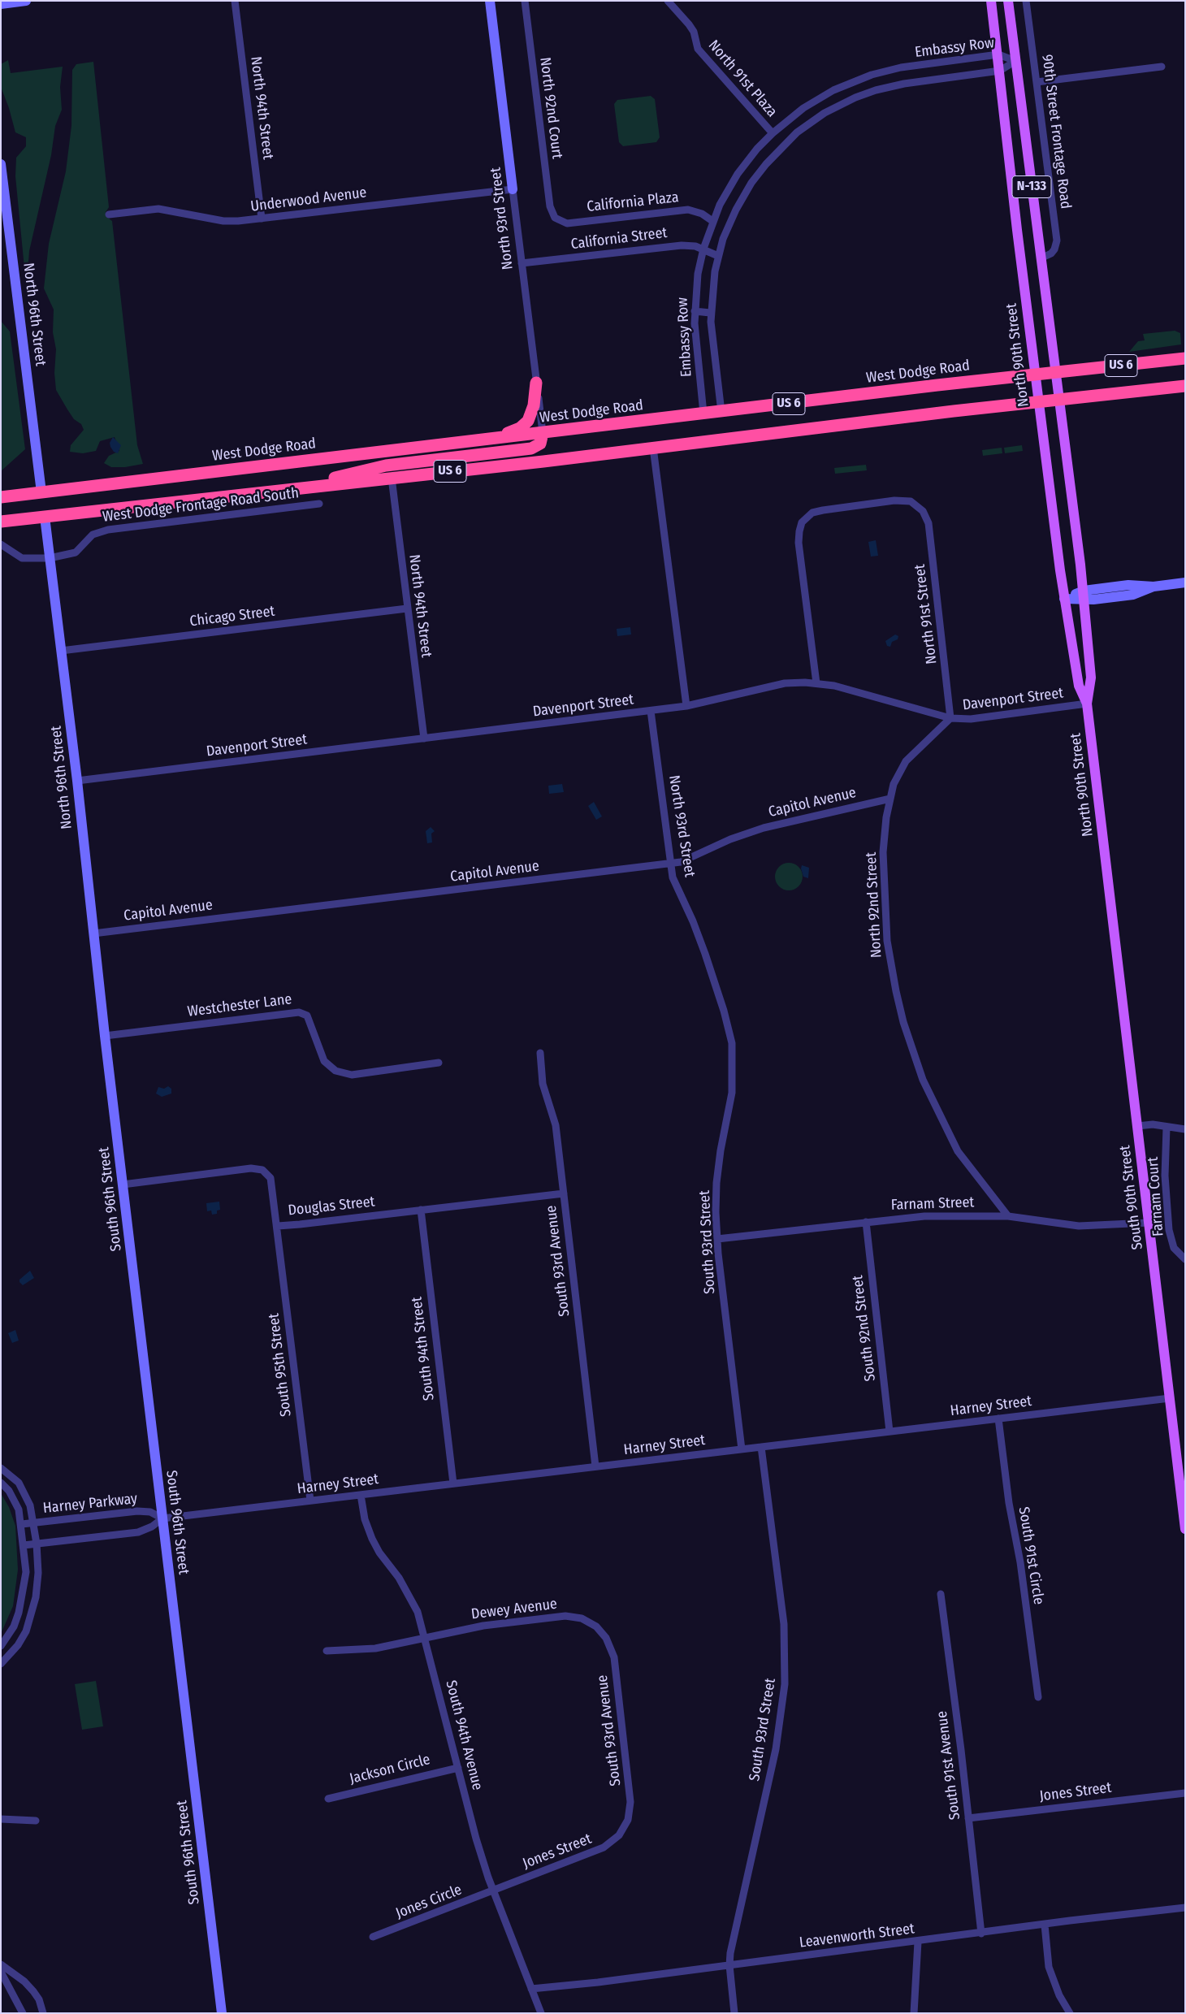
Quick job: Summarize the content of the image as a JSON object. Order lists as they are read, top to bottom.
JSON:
{
  "streets": {
    "highway": ["US 6", "West Dodge Road"],
    "main road": ["N-133", "North 90th Street", "South 90th Street"],
    "street": [
      "Embassy Row",
      "North 91st Plaza",
      "North 94th Street",
      "North 92nd Court",
      "90th Street Frontage Road",
      "Underwood Avenue",
      "California Plaza",
      "North 93rd Street",
      "California Street",
      "North 96th Street",
      "West Dodge Frontage Road South",
      "North 91st Street",
      "Chicago Street",
      "Davenport Street",
      "Capitol Avenue",
      "North 92nd Street",
      "Westchester Lane",
      "Farnam Court",
      "South 96th Street",
      "Farnam Street",
      "Douglas Street",
      "South 93rd Street",
      "South 93rd Avenue",
      "South 92nd Street",
      "South 94th Street",
      "South 95th Street",
      "Harney Street",
      "Harney Parkway",
      "South 91st Circle",
      "Dewey Avenue",
      "South 94th Avenue",
      "South 91st Avenue",
      "Jackson Circle",
      "Jones Street",
      "Jones Circle",
      "Leavenworth Street"
    ]
  },
  "crossings": [
    ["Embassy Row", "North 91st Plaza"],
    ["Embassy Row", "California Plaza"],
    ["Embassy Row", "California Street"],
    ["Embassy Row", "North 90th Street"],
    ["Embassy Row", "West Dodge Road"],
    ["North 94th Street", "Underwood Avenue"],
    ["North 94th Street", "US 6"],
    ["North 94th Street", "Chicago Street"],
    ["North 94th Street", "Davenport Street"],
    ["North 92nd Court", "California Plaza"],
    ["90th Street Frontage Road", "North 90th Street"],
    ["Underwood Avenue", "North 93rd Street"],
    ["North 93rd Street", "California Street"],
    ["North 93rd Street", "West Dodge Road"],
    ["North 93rd Street", "Davenport Street"],
    ["North 93rd Street", "Capitol Avenue"],
    ["North 93rd Street", "South 93rd Street"],
    ["North 96th Street", "US 6"],
    ["North 96th Street", "West Dodge Road"],
    ["North 96th Street", "West Dodge Frontage Road South"],
    ["North 96th Street", "Chicago Street"],
    ["North 96th Street", "Davenport Street"],
    ["North 96th Street", "Capitol Avenue"],
    ["North 96th Street", "Westchester Lane"],
    ["North 96th Street", "South 96th Street"],
    ["North 90th Street", "US 6"],
    ["North 90th Street", "West Dodge Road"],
    ["North 90th Street", "Davenport Street"],
    ["North 90th Street", "South 90th Street"],
    ["North 91st Street", "Davenport Street"],
    ["North 91st Street", "North 92nd Street"],
    ["Davenport Street", "North 92nd Street"],
    ["Capitol Avenue", "North 92nd Street"],
    ["North 92nd Street", "Farnam Street"],
    ["Westchester Lane", "South 96th Street"],
    ["South 90th Street", "Farnam Street"],
    ["South 90th Street", "Harney Street"],
    ["South 96th Street", "Douglas Street"],
    ["South 96th Street", "Harney Street"],
    ["South 96th Street", "Harney Parkway"],
    ["Farnam Street", "South 93rd Street"],
    ["Farnam Street", "South 92nd Street"],
    ["Douglas Street", "South 93rd Avenue"],
    ["Douglas Street", "South 94th Street"],
    ["Douglas Street", "South 95th Street"],
    ["South 93rd Street", "Harney Street"],
    ["South 93rd Street", "Leavenworth Street"],
    ["South 93rd Avenue", "Harney Street"],
    ["South 93rd Avenue", "Dewey Avenue"],
    ["South 93rd Avenue", "Jones Street"],
    ["South 92nd Street", "Harney Street"],
    ["South 94th Street", "Harney Street"],
    ["South 95th Street", "Harney Street"],
    ["Harney Street", "Harney Parkway"],
    ["Harney Street", "South 91st Circle"],
    ["Harney Street", "South 94th Avenue"],
    ["Dewey Avenue", "South 94th Avenue"],
    ["South 94th Avenue", "Jackson Circle"],
    ["South 94th Avenue", "Jones Street"],
    ["South 94th Avenue", "Jones Circle"],
    ["South 94th Avenue", "Leavenworth Street"],
    ["South 91st Avenue", "Jones Street"],
    ["South 91st Avenue", "Leavenworth Street"],
    ["Jones Street", "Jones Circle"]
  ]
}
